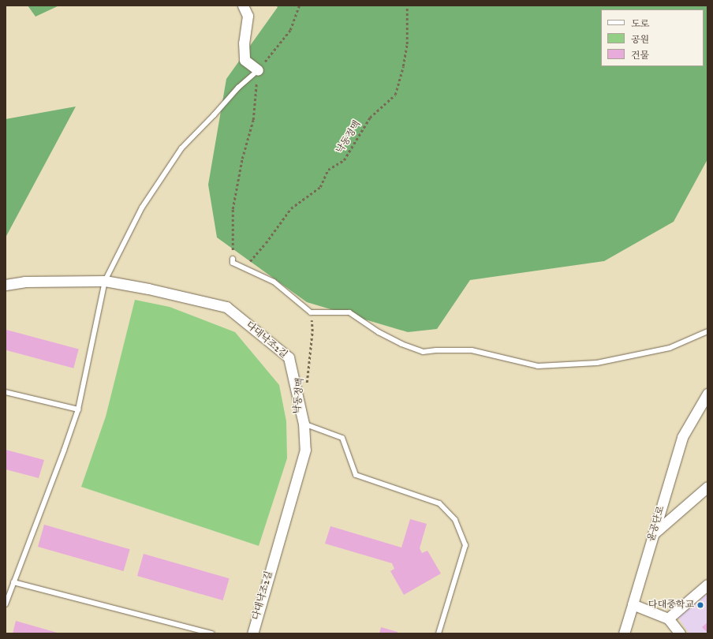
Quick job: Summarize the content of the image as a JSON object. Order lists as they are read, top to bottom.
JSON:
{
  "streets": {
    "street": ["다대낙조2길", "윤공단로"],
    "path": ["낙동정맥"]
  },
  "places": ["다대중학교"],
  "legend": ["도로", "공원", "건물"]
}
